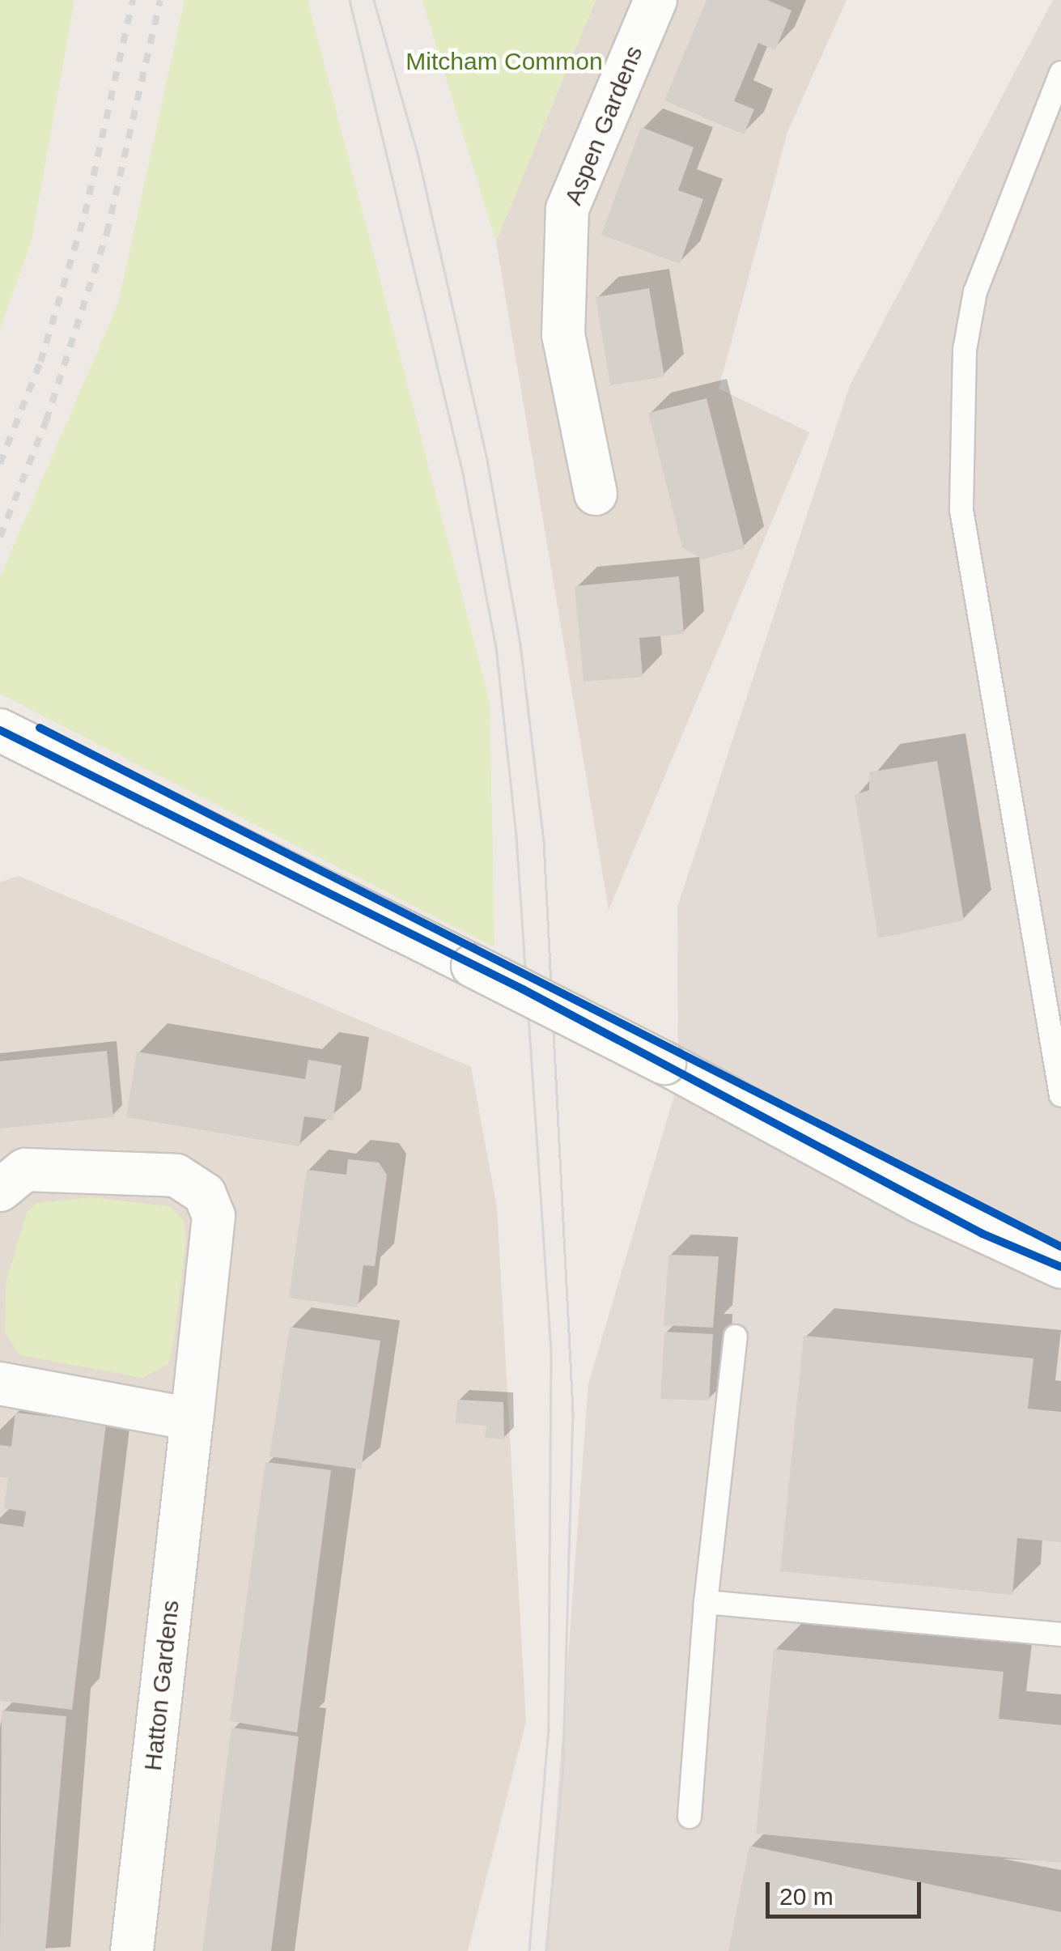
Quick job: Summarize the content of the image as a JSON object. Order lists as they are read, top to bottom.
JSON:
{
  "streets": {
    "street": ["Aspen Gardens", "Hatton Gardens"]
  },
  "parks": ["Mitcham Common"],
  "scale_bar": "20 m"
}
